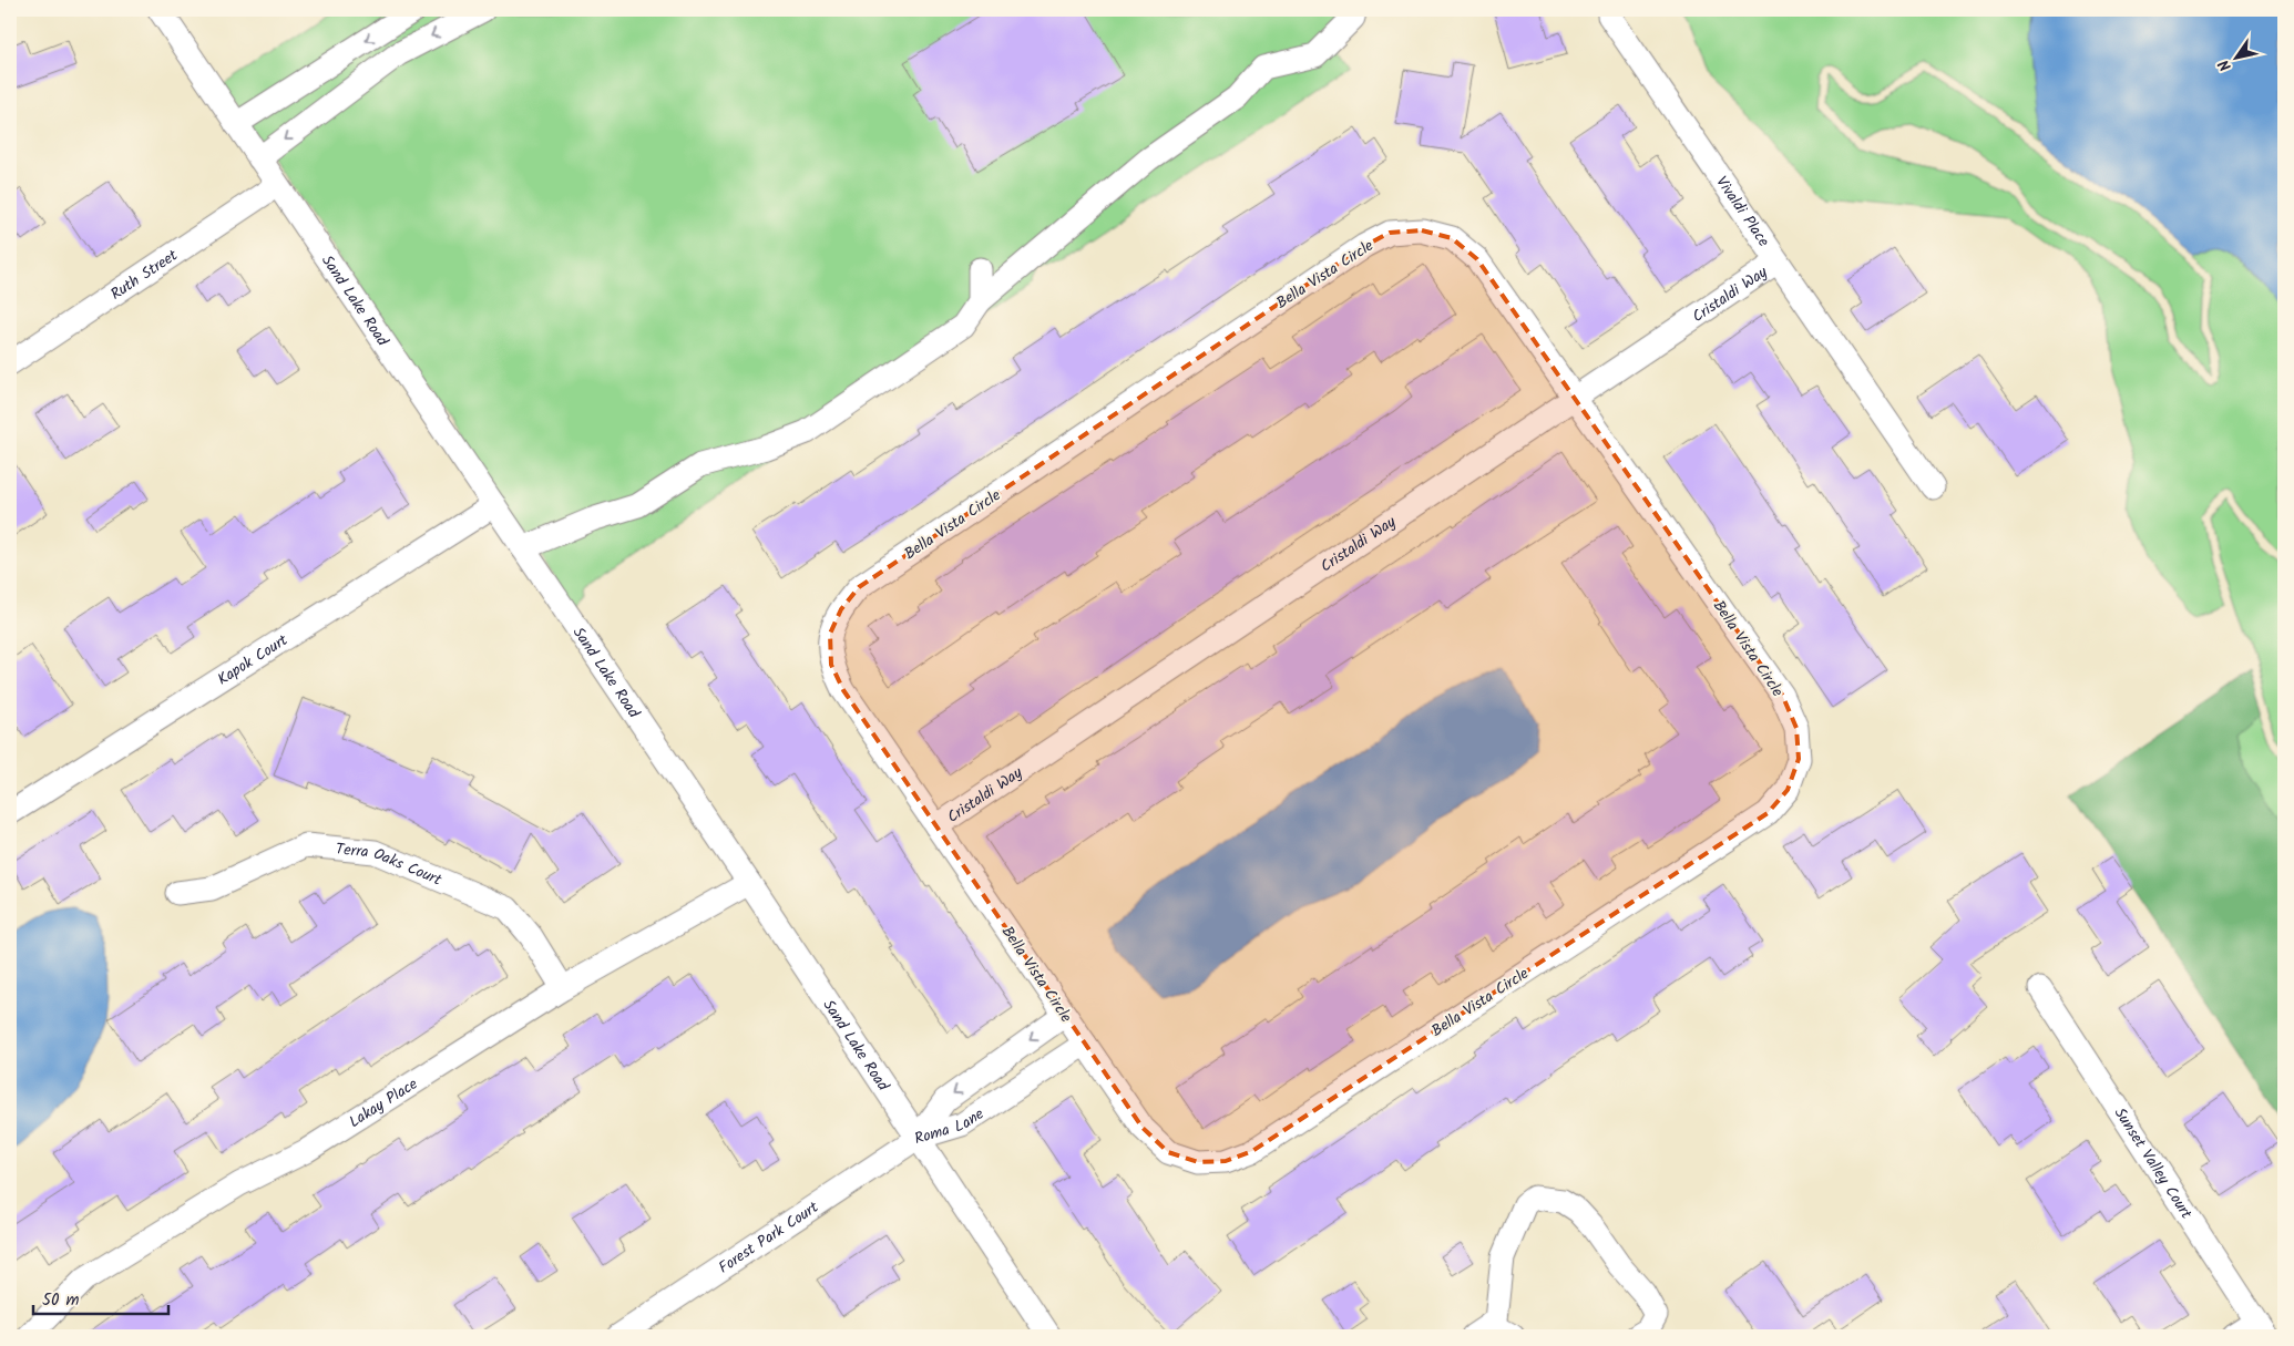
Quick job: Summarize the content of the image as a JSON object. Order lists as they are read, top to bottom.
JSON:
{
  "streets": {
    "street": [
      "Vivaldi Place",
      "Bella Vista Circle",
      "Ruth Street",
      "Cristaldi Way",
      "Sand Lake Road",
      "Kapok Court",
      "Terra Oaks Court",
      "Lakay Place",
      "Roma Lane",
      "Sunset Valley Court",
      "Forest Park Court"
    ]
  },
  "crossings": [
    ["Vivaldi Place", "Cristaldi Way"],
    ["Bella Vista Circle", "Cristaldi Way"],
    ["Bella Vista Circle", "Roma Lane"],
    ["Ruth Street", "Sand Lake Road"],
    ["Sand Lake Road", "Kapok Court"],
    ["Sand Lake Road", "Lakay Place"],
    ["Sand Lake Road", "Roma Lane"],
    ["Sand Lake Road", "Forest Park Court"],
    ["Terra Oaks Court", "Lakay Place"],
    ["Roma Lane", "Forest Park Court"]
  ],
  "scale_bar": "50 m",
  "north": "bottom left"
}
